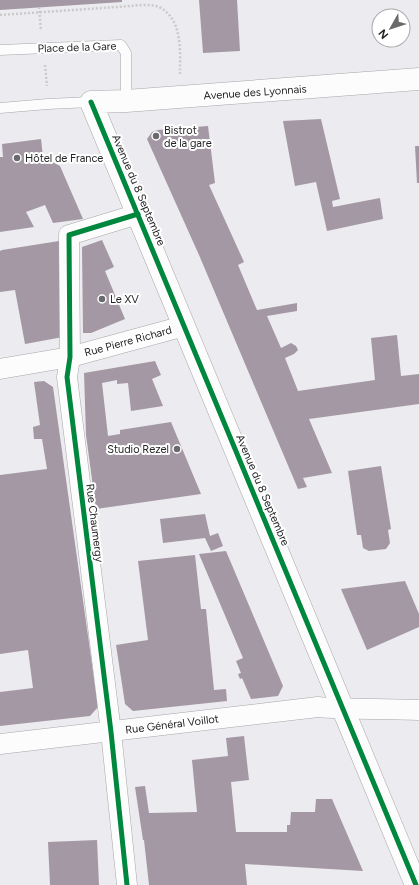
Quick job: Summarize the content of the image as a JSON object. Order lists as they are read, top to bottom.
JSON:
{
  "streets": {
    "street": [
      "Avenue des Lyonnais",
      "Avenue du 8 Septembre",
      "Rue Pierre Richard",
      "Rue Chaumergy",
      "Rue Général Voillot"
    ],
    "lane": ["Place de la Gare"]
  },
  "crossings": [
    ["Place de la Gare", "Avenue des Lyonnais"],
    ["Avenue des Lyonnais", "Avenue du 8 Septembre"],
    ["Avenue du 8 Septembre", "Rue Pierre Richard"],
    ["Avenue du 8 Septembre", "Rue Chaumergy"],
    ["Avenue du 8 Septembre", "Rue Général Voillot"],
    ["Rue Pierre Richard", "Rue Chaumergy"],
    ["Rue Chaumergy", "Rue Général Voillot"]
  ],
  "places": [
    "Bistrot de la gare",
    "Hôtel de France",
    "Le XV",
    "Studio Rezel"
  ],
  "north": "bottom left"
}
